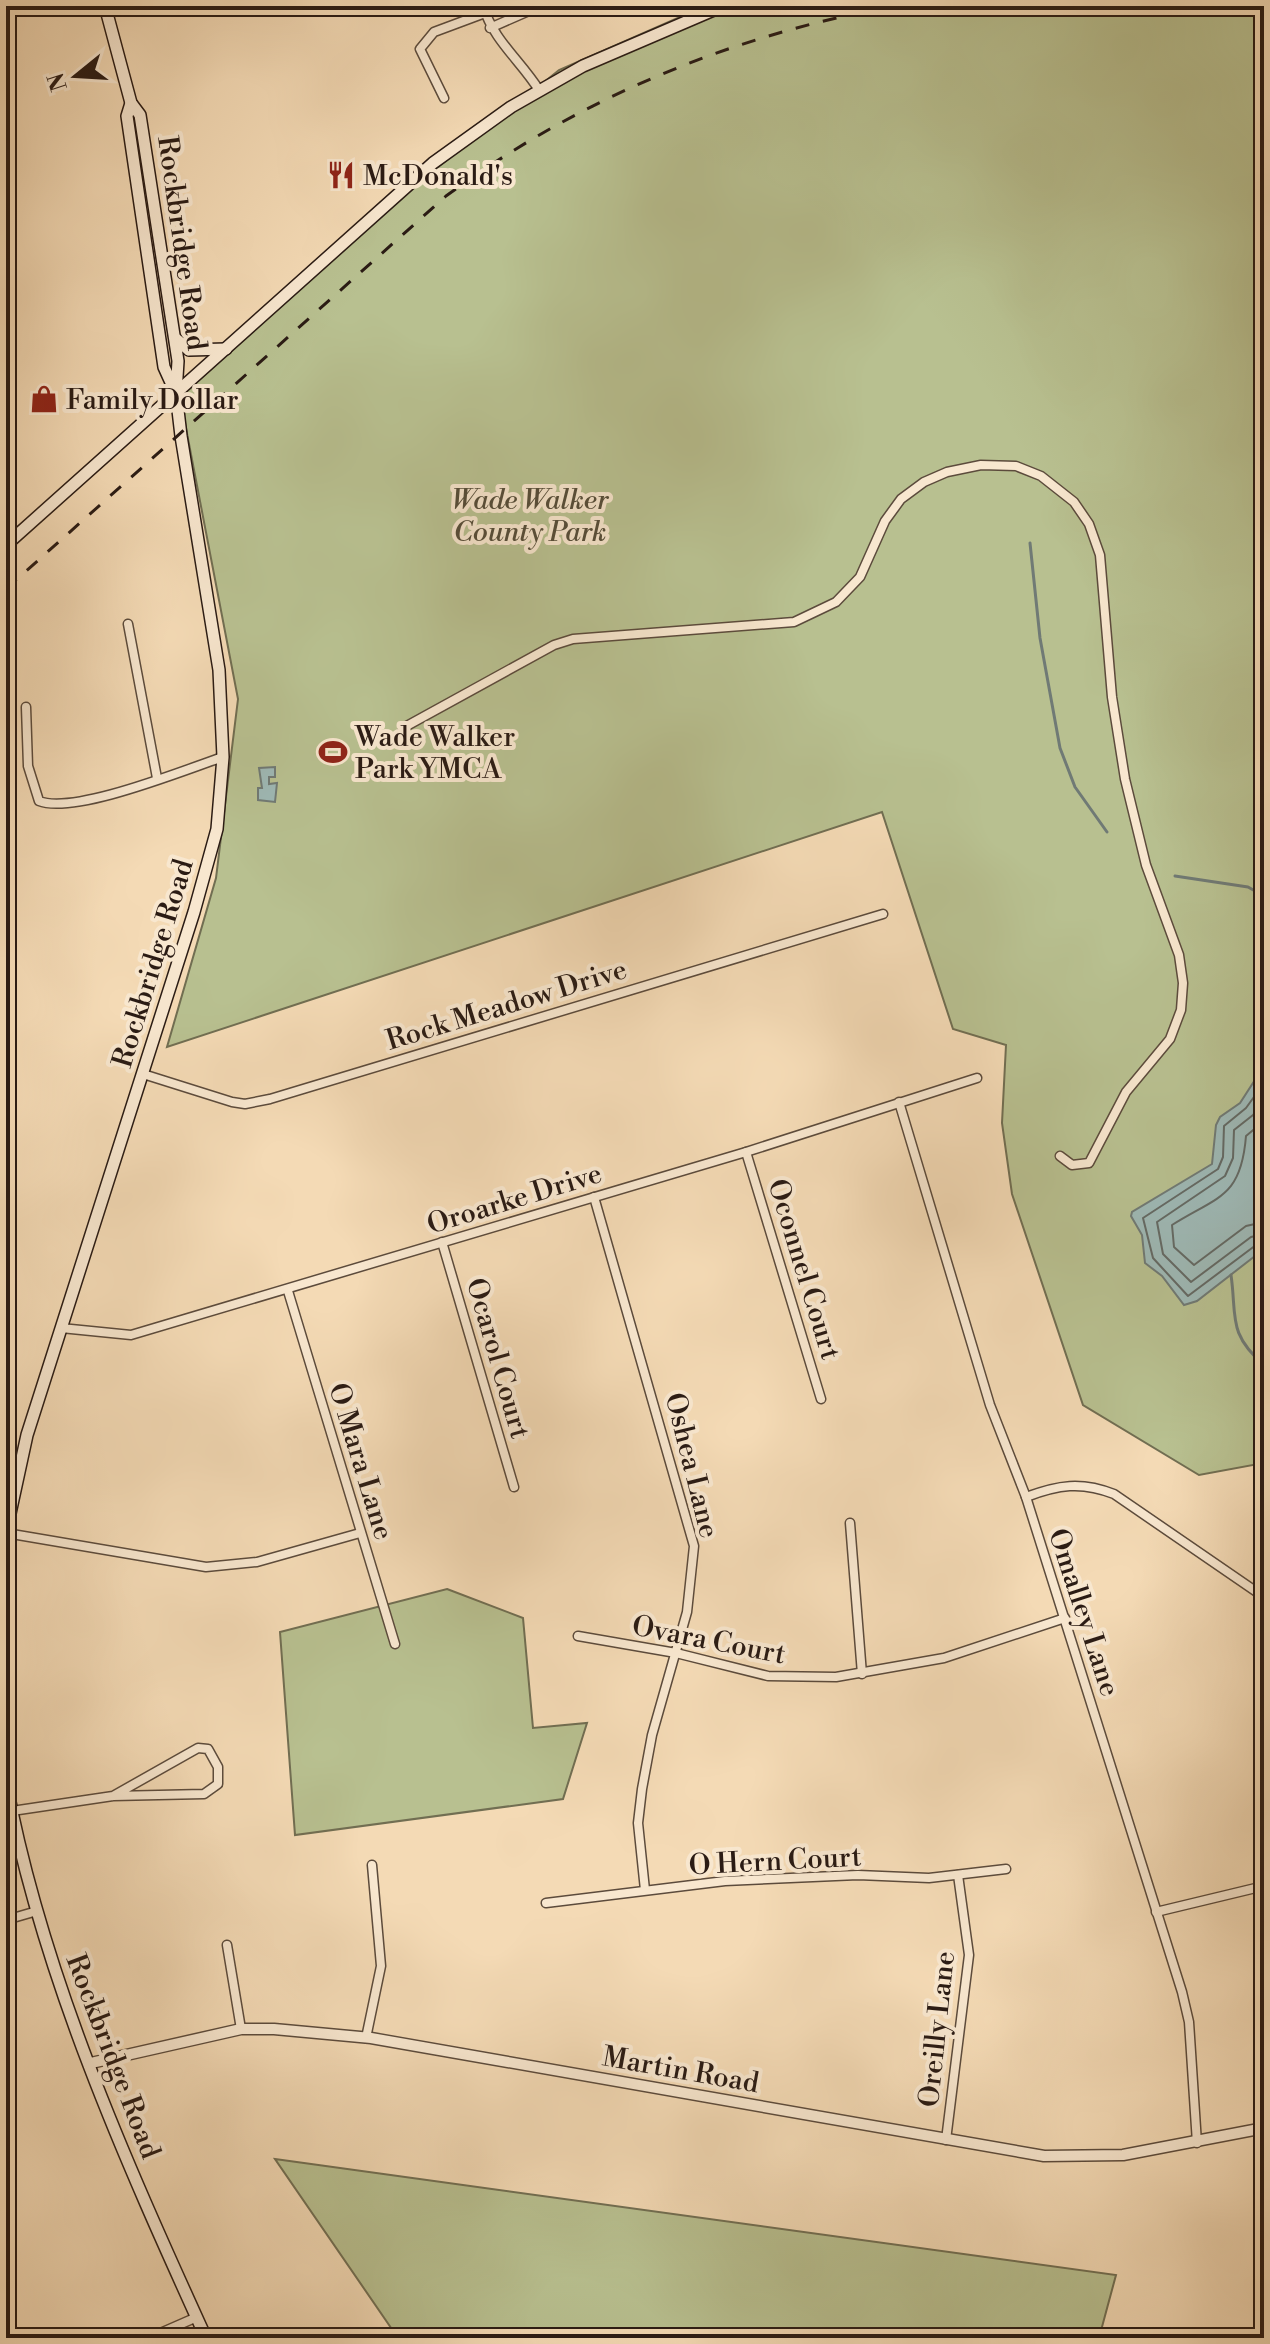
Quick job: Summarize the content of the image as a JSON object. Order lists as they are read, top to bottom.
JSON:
{
  "streets": {
    "main road": ["Rockbridge Road"],
    "street": [
      "Rock Meadow Drive",
      "Oroarke Drive",
      "Oconnel Court",
      "Ocarol Court",
      "O Mara Lane",
      "Oshea Lane",
      "Omalley Lane",
      "Ovara Court",
      "O Hern Court",
      "Oreilly Lane",
      "Martin Road"
    ]
  },
  "crossings": [
    ["Rockbridge Road", "Rock Meadow Drive"],
    ["Rockbridge Road", "Oroarke Drive"],
    ["Rockbridge Road", "Martin Road"],
    ["Oroarke Drive", "Oconnel Court"],
    ["Oroarke Drive", "Ocarol Court"],
    ["Oroarke Drive", "O Mara Lane"],
    ["Oroarke Drive", "Oshea Lane"],
    ["Oroarke Drive", "Omalley Lane"],
    ["Oshea Lane", "Ovara Court"],
    ["Oshea Lane", "O Hern Court"],
    ["Omalley Lane", "Ovara Court"],
    ["Omalley Lane", "Martin Road"],
    ["O Hern Court", "Oreilly Lane"],
    ["Oreilly Lane", "Martin Road"]
  ],
  "parks": ["Wade Walker County Park"],
  "places": {
    "restaurant": ["McDonald's"],
    "shop": ["Family Dollar"],
    "sports": ["Wade Walker Park YMCA"]
  },
  "north": "left"
}
